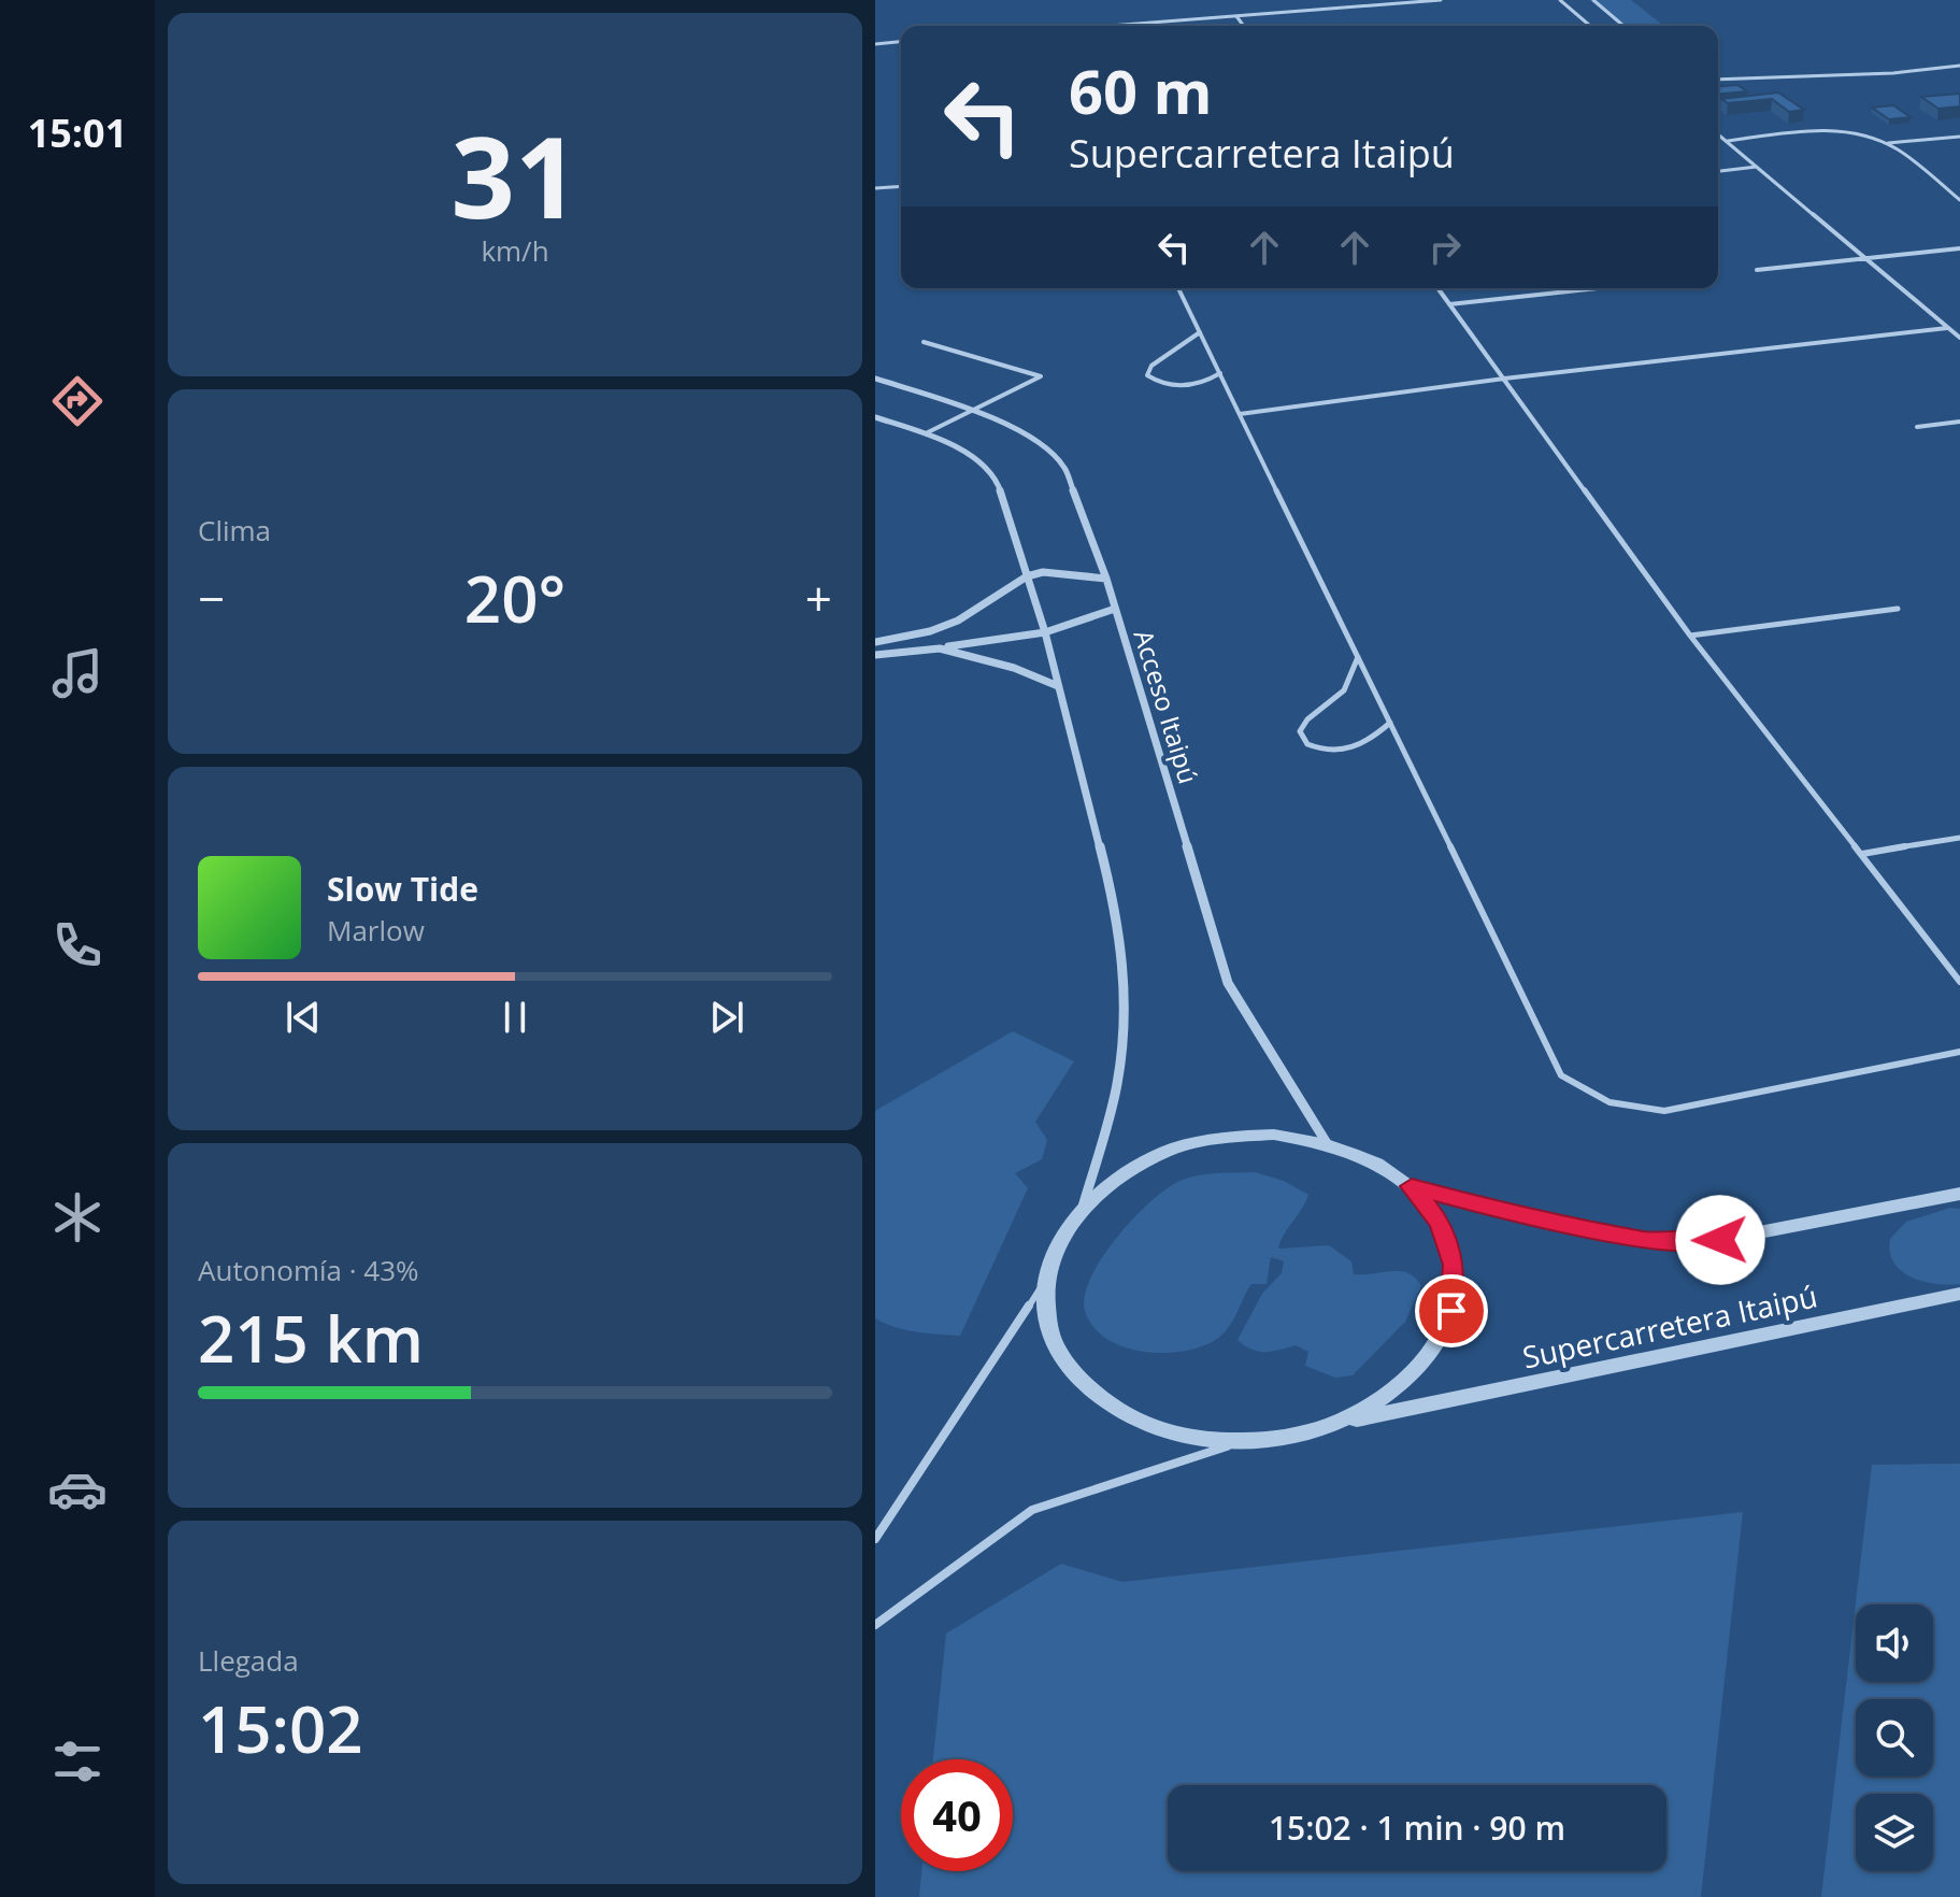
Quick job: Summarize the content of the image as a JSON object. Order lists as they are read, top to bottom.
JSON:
{
  "streets": {
    "street": ["Acceso Itaipú", "Supercarretera Itaipú"]
  },
  "crossings": [
    ["Acceso Itaipú", "Supercarretera Itaipú"]
  ],
  "page": {
    "tabs": "15:01",
    "tile": [
      ["31", "km/h"],
      "Clima",
      ["Autonomía · 43%", "215 km"],
      ["Llegada", "15:02"]
    ],
    "turn": ["60 m", "Supercarretera Itaipú"],
    "heat": ["−", "20°", "+"],
    "song": ["Slow Tide", "Marlow"],
    "limit": "40",
    "trip": "15:02 · 1 min · 90 m"
  }
}
